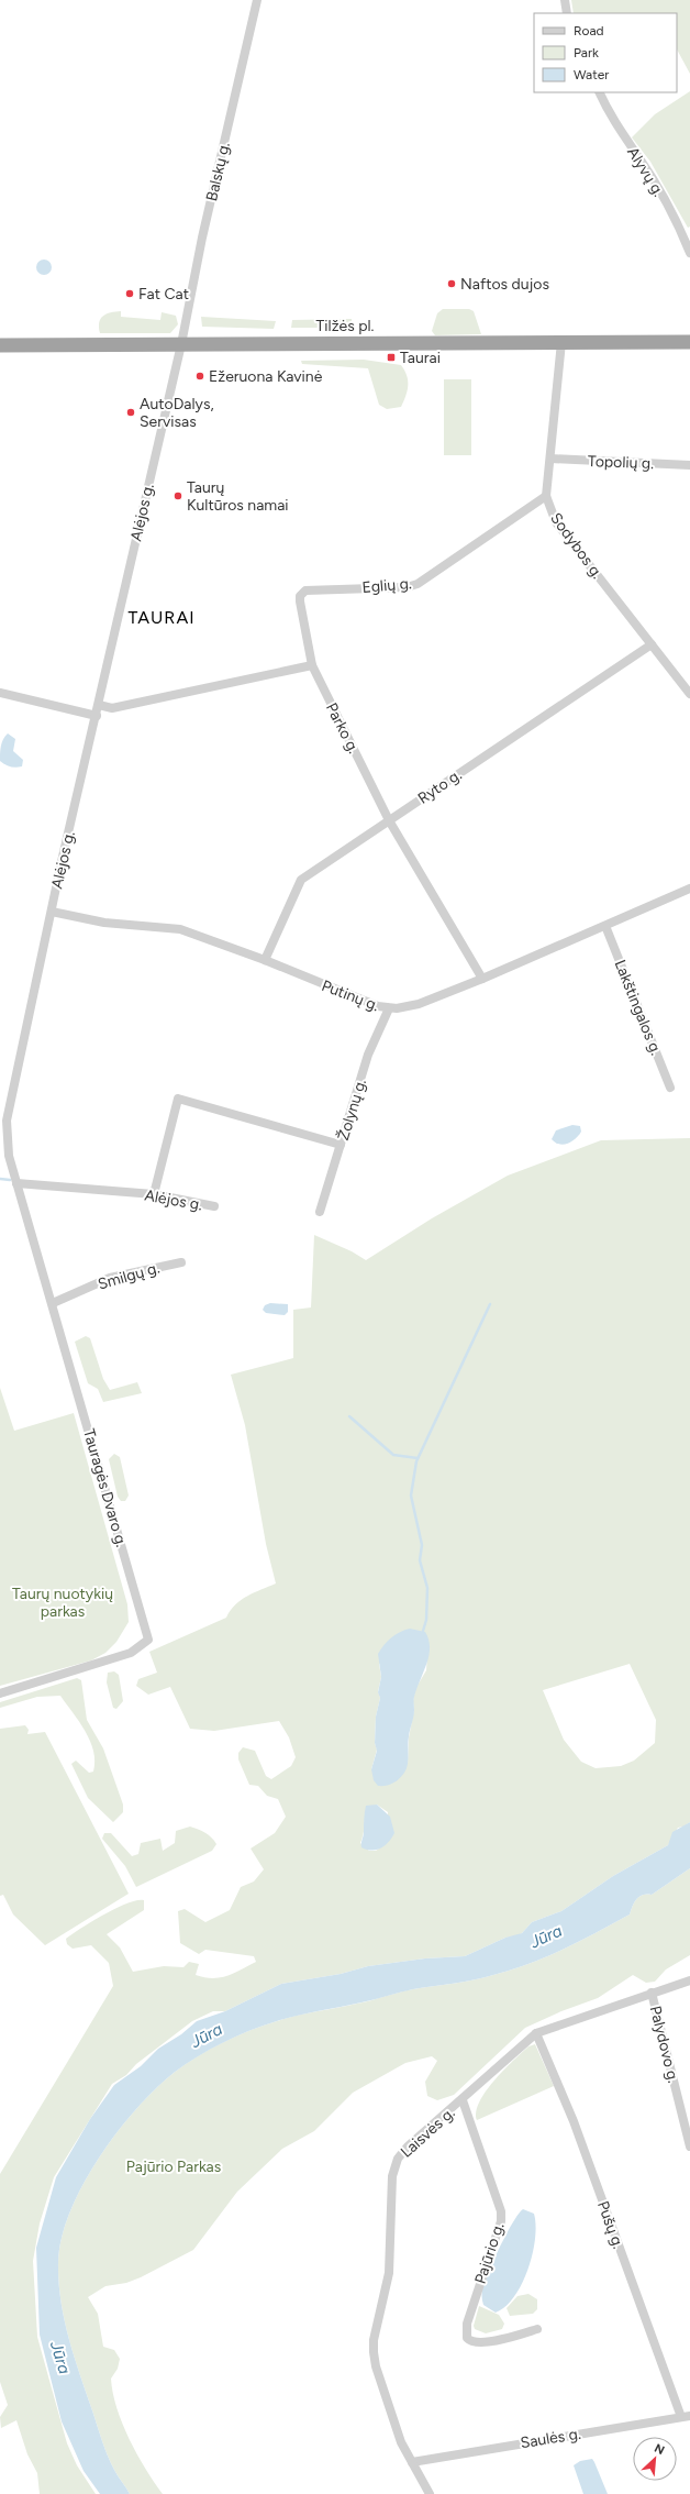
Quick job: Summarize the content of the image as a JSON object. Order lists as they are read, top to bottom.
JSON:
{
  "streets": {
    "highway": ["Tilžės pl."],
    "street": [
      "Balskų g.",
      "Alyvų g.",
      "Topolių g.",
      "Alėjos g.",
      "Sodybos g.",
      "Eglių g.",
      "Parko g.",
      "Ryto g.",
      "Putinų g.",
      "Lakštingalos g.",
      "Žolynų g.",
      "Smilgų g.",
      "Tauragės Dvaro g.",
      "Palydovo g.",
      "Laisvės g.",
      "Pušų g.",
      "Pajūrio g.",
      "Saulės g."
    ]
  },
  "crossings": [
    ["Balskų g.", "Tilžės pl."],
    ["Balskų g.", "Alėjos g."],
    ["Tilžės pl.", "Alėjos g."],
    ["Tilžės pl.", "Sodybos g."],
    ["Topolių g.", "Sodybos g."],
    ["Alėjos g.", "Putinų g."],
    ["Alėjos g.", "Tauragės Dvaro g."],
    ["Sodybos g.", "Eglių g."],
    ["Sodybos g.", "Ryto g."],
    ["Eglių g.", "Parko g."],
    ["Parko g.", "Ryto g."],
    ["Parko g.", "Putinų g."],
    ["Ryto g.", "Putinų g."],
    ["Putinų g.", "Lakštingalos g."],
    ["Putinų g.", "Žolynų g."],
    ["Smilgų g.", "Tauragės Dvaro g."],
    ["Palydovo g.", "Laisvės g."],
    ["Laisvės g.", "Pušų g."],
    ["Laisvės g.", "Pajūrio g."],
    ["Laisvės g.", "Saulės g."],
    ["Pušų g.", "Saulės g."]
  ],
  "districts": ["TAURAI"],
  "water": ["Jūra"],
  "parks": ["Taurų nuotykių parkas", "Pajūrio Parkas"],
  "places": {
    "other": [
      "Naftos dujos",
      "Fat Cat",
      "Ežeruona Kavinė",
      "AutoDalys, Servisas",
      "Taurų Kultūros namai"
    ],
    "transit": ["Taurai"]
  },
  "legend": ["Road", "Park", "Water"],
  "north": "top right"
}
